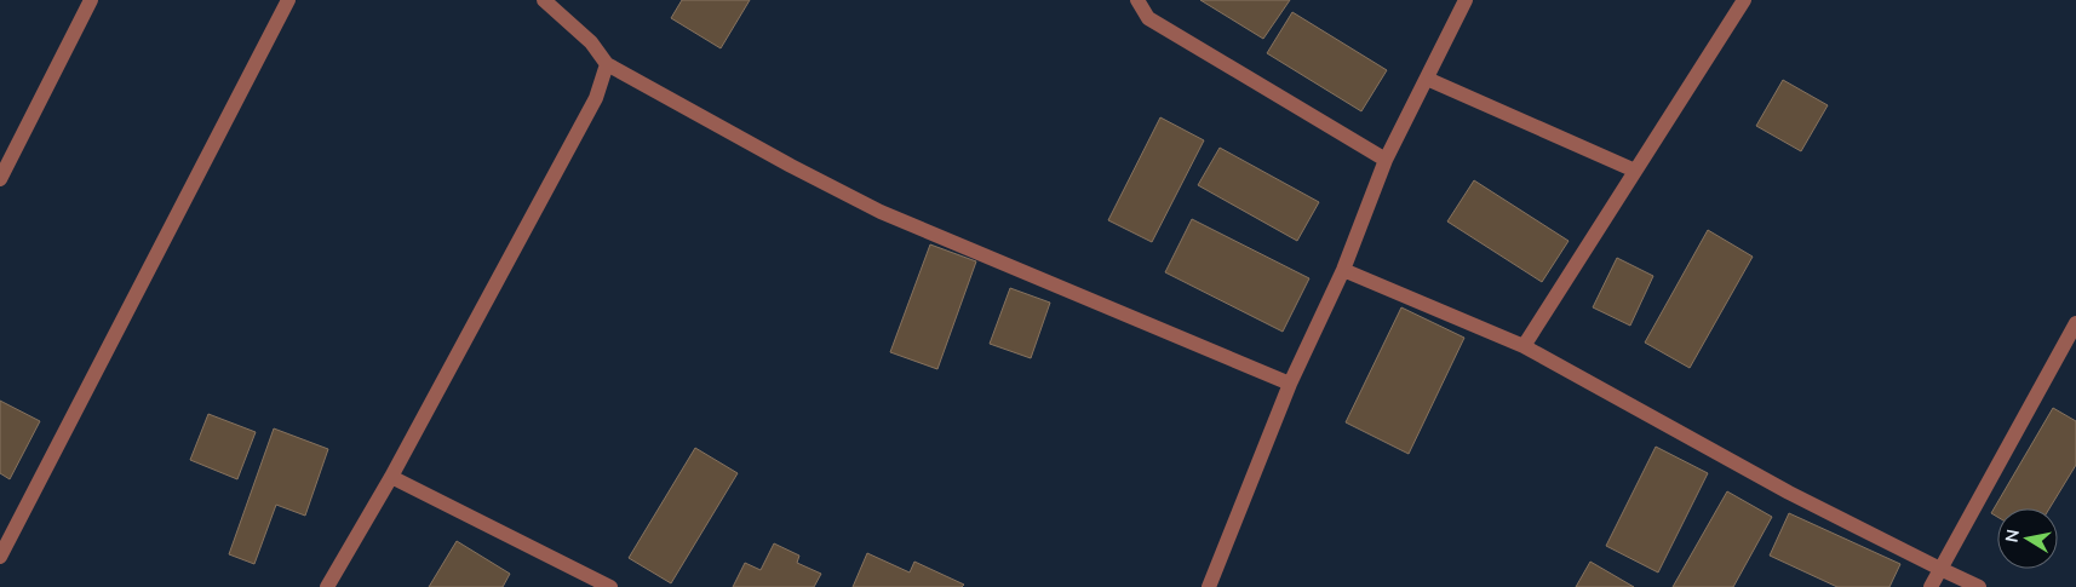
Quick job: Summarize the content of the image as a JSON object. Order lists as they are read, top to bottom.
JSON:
{
  "north": "left"
}
